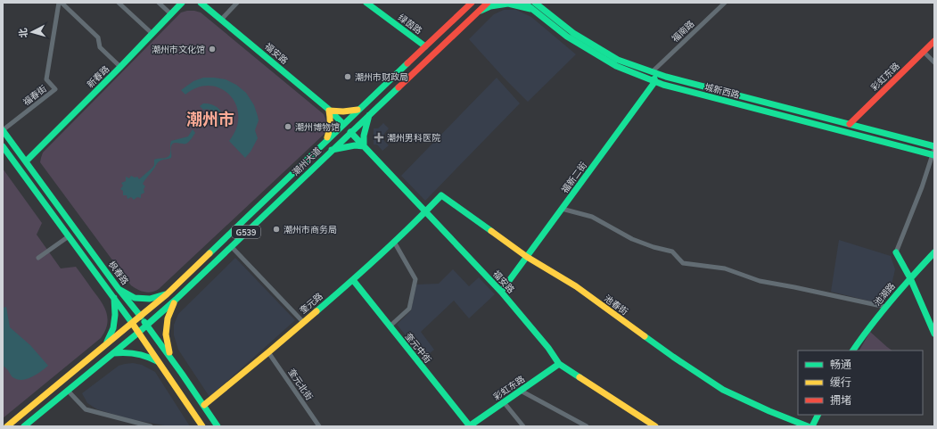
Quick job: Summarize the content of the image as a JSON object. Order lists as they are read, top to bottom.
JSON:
{
  "streets": {
    "main road": [
      "绿茵路",
      "福安路",
      "新春路",
      "彩虹东路",
      "城新西路",
      "潮州大道",
      "福新二街",
      "G539",
      "枫春路",
      "池湖路",
      "奎元路",
      "池春街",
      "奎元中街"
    ],
    "street": ["福南路", "福春街", "奎元北街"]
  },
  "crossings": [
    ["绿茵路", "潮州大道"],
    ["福南路", "城新西路"],
    ["福安路", "彩虹东路"],
    ["福安路", "潮州大道"],
    ["福安路", "福新二街"],
    ["福安路", "奎元路"],
    ["福安路", "池春街"],
    ["新春路", "枫春路"],
    ["彩虹东路", "城新西路"],
    ["彩虹东路", "奎元中街"],
    ["城新西路", "福新二街"],
    ["福春街", "枫春路"],
    ["潮州大道", "枫春路"],
    ["福新二街", "池春街"],
    ["枫春路", "奎元路"],
    ["奎元路", "池春街"],
    ["奎元路", "奎元中街"],
    ["奎元路", "奎元北街"]
  ],
  "districts": ["潮州市"],
  "places": {
    "other": [
      "潮州市文化馆",
      "潮州市财政局",
      "潮州博物馆",
      "潮州市商务局"
    ],
    "health": ["潮州男科医院"]
  },
  "legend": ["畅通", "缓行", "拥堵"],
  "north": "left"
}
